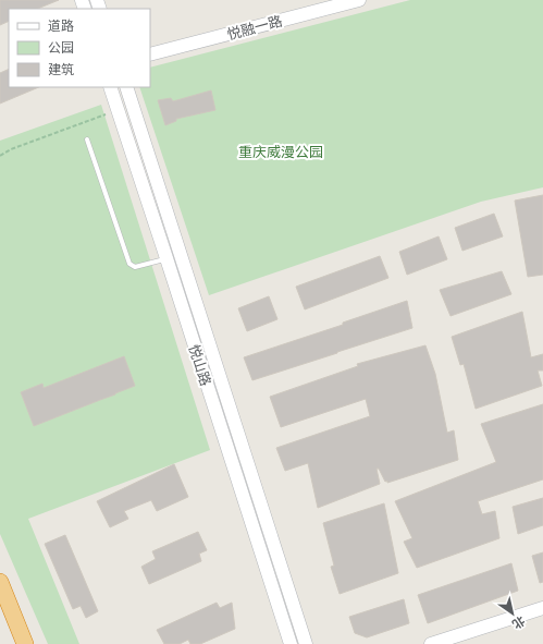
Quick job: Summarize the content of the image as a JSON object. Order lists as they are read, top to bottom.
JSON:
{
  "streets": {
    "main road": ["悦融一路", "悦山路"]
  },
  "parks": ["重庆威漫公园"],
  "legend": ["道路", "公园", "建筑"],
  "north": "bottom right"
}
